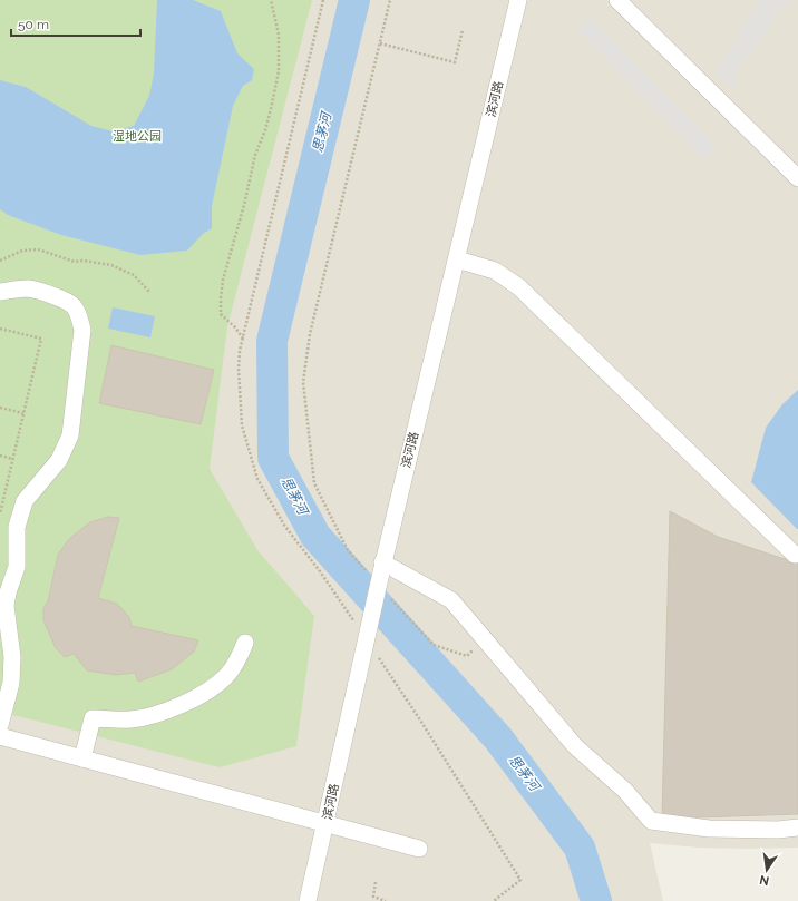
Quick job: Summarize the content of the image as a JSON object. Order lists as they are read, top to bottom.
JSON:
{
  "streets": {
    "street": ["滨河路"]
  },
  "water": ["思茅河"],
  "parks": ["湿地公园"],
  "scale_bar": "50 m",
  "north": "bottom"
}
